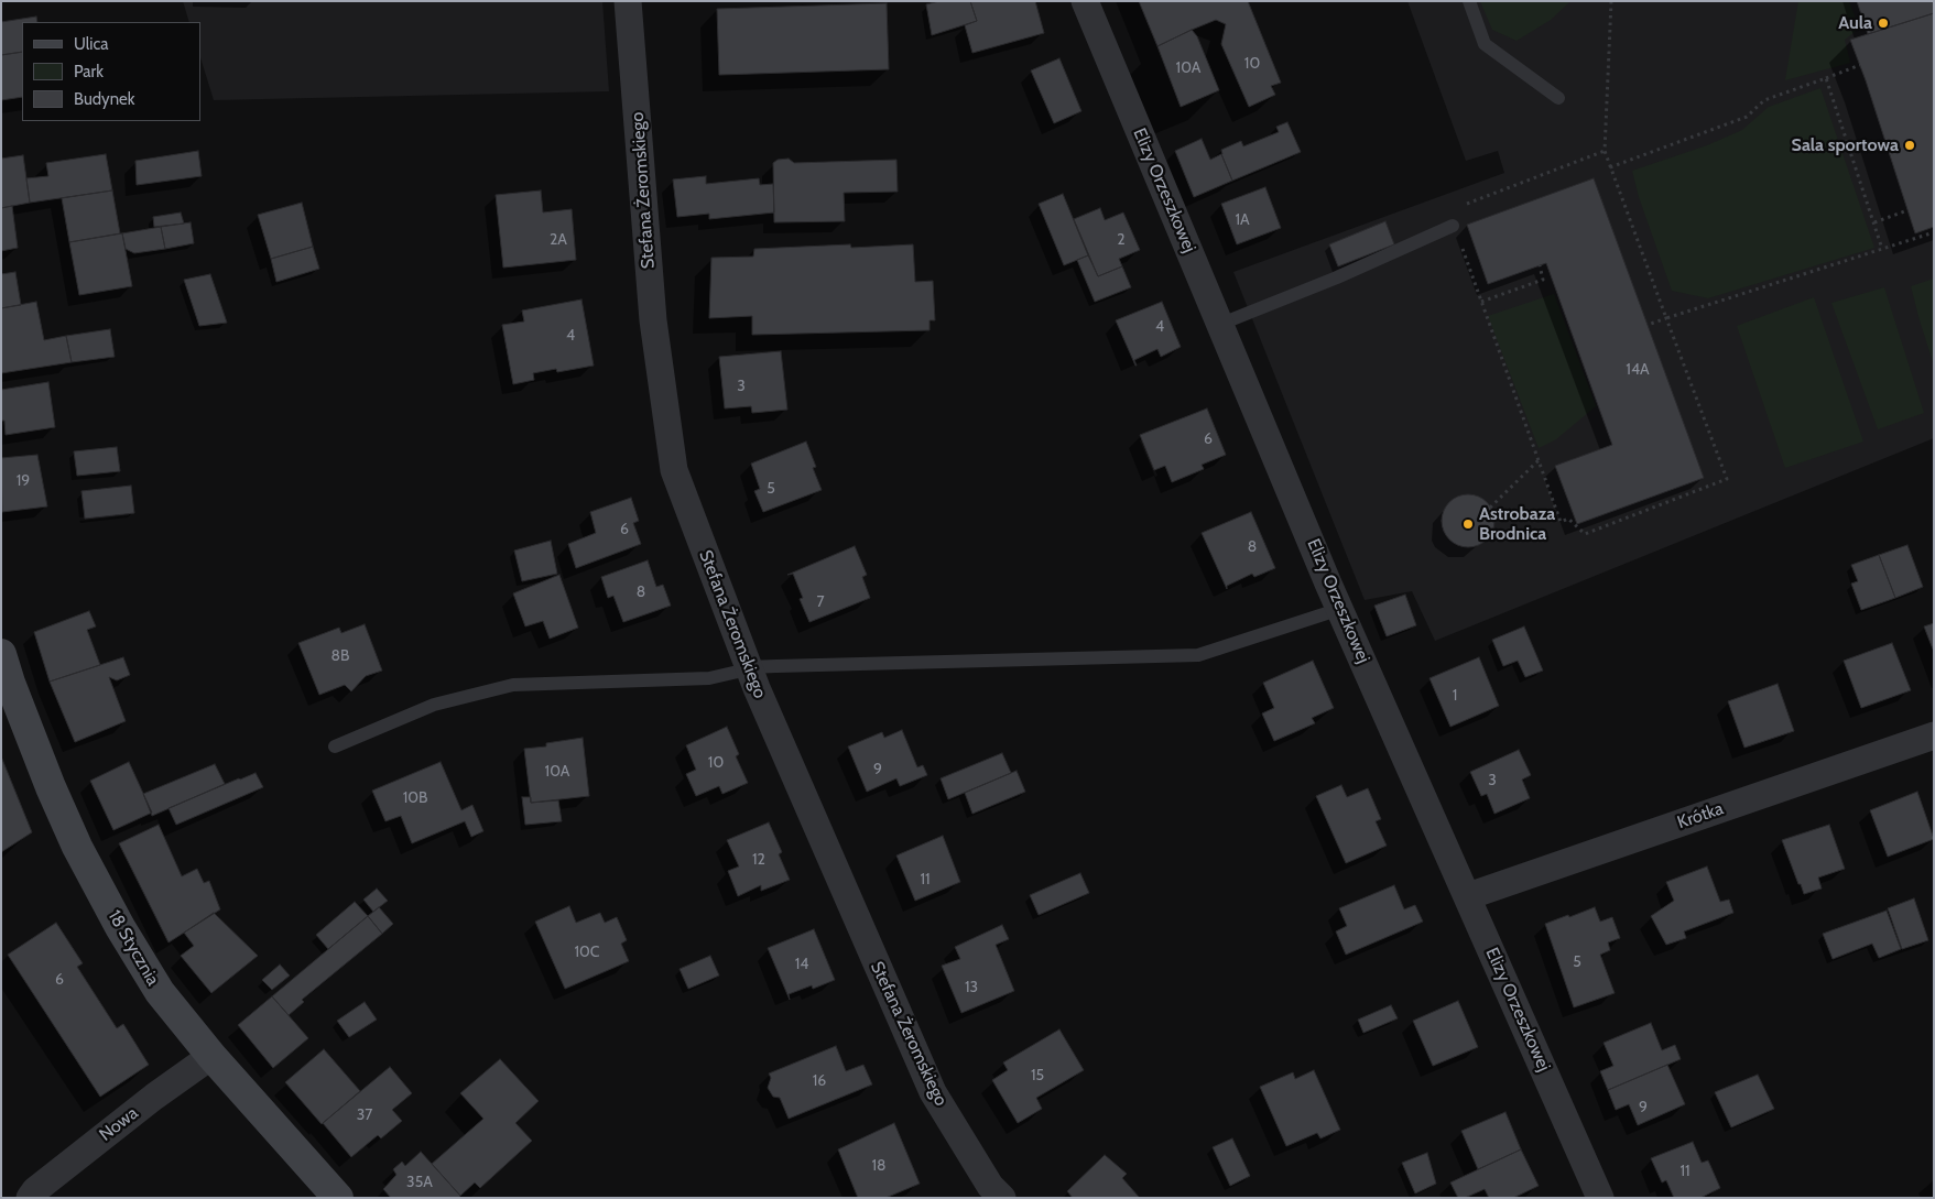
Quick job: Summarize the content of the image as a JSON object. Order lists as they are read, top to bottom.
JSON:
{
  "streets": {
    "street": [
      "Stefana Żeromskiego",
      "Elizy Orzeszkowej",
      "Krótka",
      "18 Stycznia",
      "Nowa"
    ]
  },
  "crossings": [
    ["Elizy Orzeszkowej", "Krótka"],
    ["18 Stycznia", "Nowa"]
  ],
  "places": ["Aula", "Sala sportowa", "Astrobaza Brodnica"],
  "house_numbers": [
    "10",
    "10A",
    "1A",
    "2A",
    "2",
    "4",
    "4",
    "14A",
    "3",
    "6",
    "19",
    "5",
    "6",
    "8",
    "8",
    "7",
    "8B",
    "1",
    "10",
    "9",
    "10A",
    "3",
    "10B",
    "12",
    "11",
    "10C",
    "5",
    "14",
    "6",
    "13",
    "15",
    "16",
    "9",
    "37",
    "18",
    "11",
    "35A"
  ],
  "legend": ["Ulica", "Park", "Budynek"]
}
